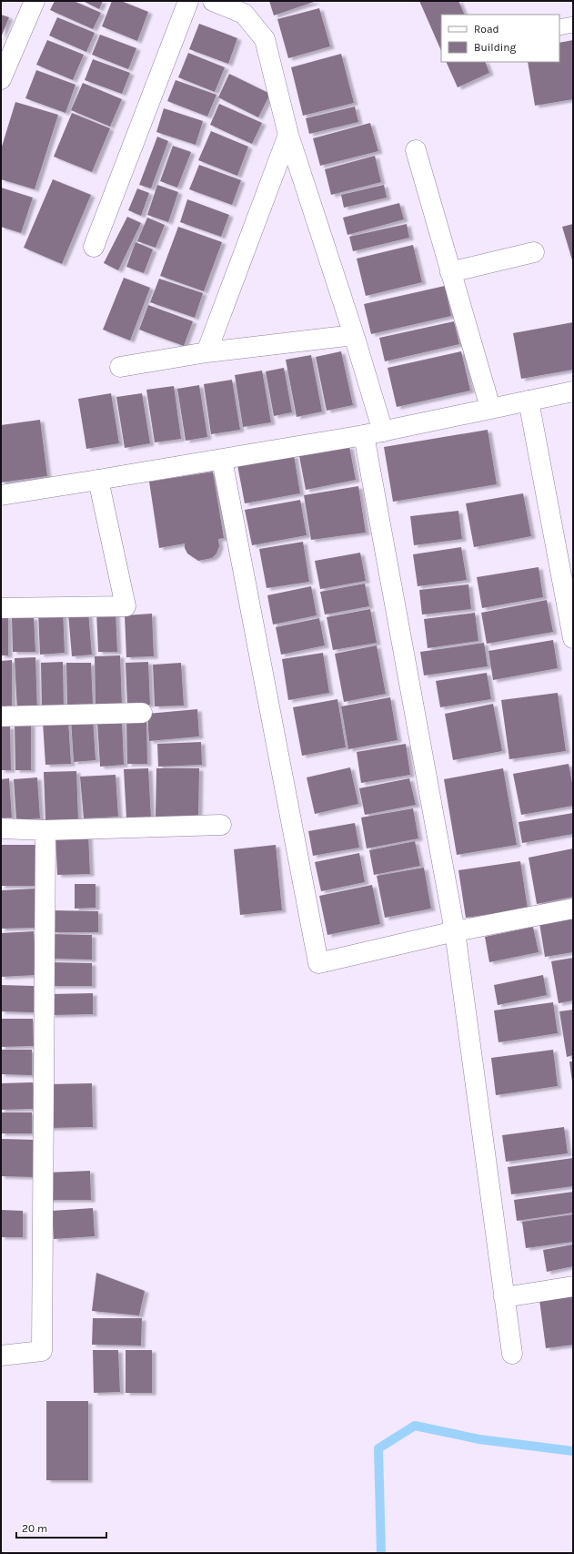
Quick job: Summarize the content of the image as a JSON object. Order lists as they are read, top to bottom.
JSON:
{
  "legend": ["Road", "Building"],
  "scale_bar": "20 m"
}
